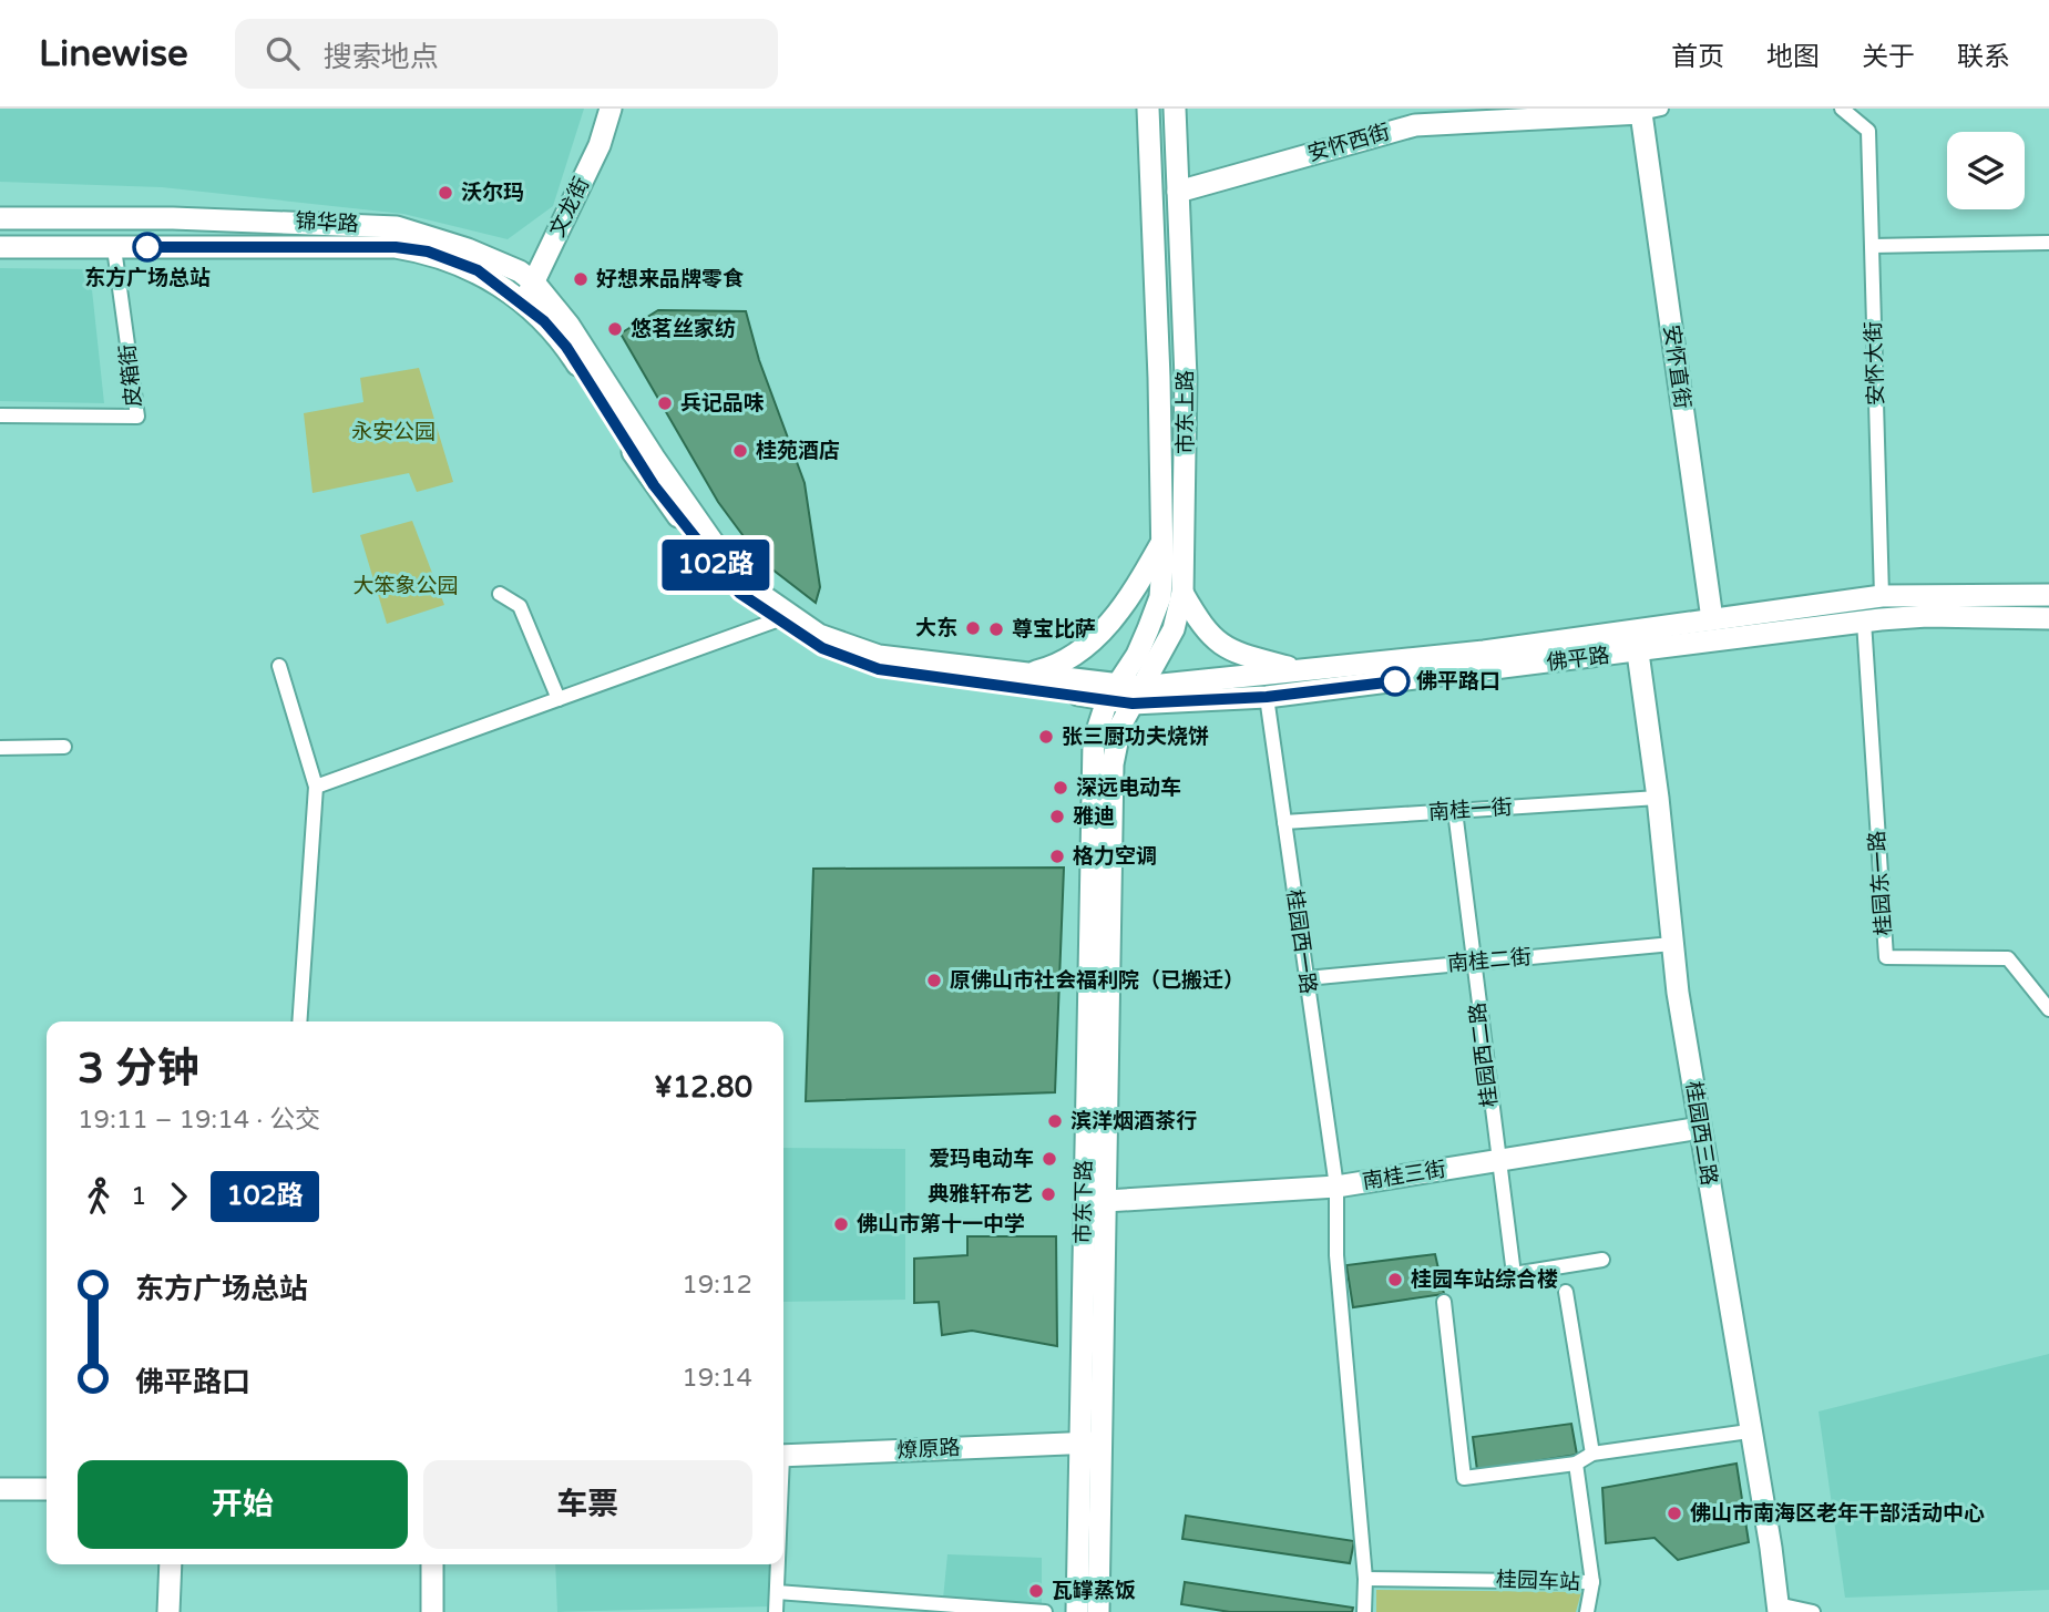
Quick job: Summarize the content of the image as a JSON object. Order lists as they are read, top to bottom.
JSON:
{
  "streets": {
    "main road": [
      "安怀西街",
      "文龙街",
      "锦华路",
      "安怀直街",
      "市东上路",
      "佛平路",
      "桂园西三路",
      "南桂三街",
      "市东下路",
      "燎原路"
    ],
    "street": [
      "安怀大街",
      "皮箱街",
      "南桂一街",
      "桂园东一路",
      "桂园西一路",
      "南桂二街",
      "桂园西二路",
      "桂园车站"
    ]
  },
  "crossings": [
    ["安怀西街", "安怀直街"],
    ["安怀西街", "市东上路"],
    ["文龙街", "锦华路"],
    ["锦华路", "皮箱街"],
    ["锦华路", "市东上路"],
    ["锦华路", "佛平路"],
    ["锦华路", "市东下路"],
    ["安怀大街", "佛平路"],
    ["安怀直街", "佛平路"],
    ["市东上路", "佛平路"],
    ["市东上路", "市东下路"],
    ["佛平路", "桂园东一路"],
    ["佛平路", "桂园西一路"],
    ["佛平路", "桂园西三路"],
    ["佛平路", "市东下路"],
    ["南桂一街", "桂园西一路"],
    ["南桂一街", "桂园西二路"],
    ["南桂一街", "桂园西三路"],
    ["桂园西一路", "南桂二街"],
    ["桂园西一路", "南桂三街"],
    ["桂园西一路", "桂园车站"],
    ["南桂二街", "桂园西二路"],
    ["南桂二街", "桂园西三路"],
    ["桂园西二路", "南桂三街"],
    ["桂园西三路", "南桂三街"],
    ["南桂三街", "市东下路"],
    ["市东下路", "燎原路"]
  ],
  "parks": ["永安公园", "大笨象公园"],
  "places": [
    "沃尔玛",
    "东方广场总站",
    "好想来品牌零食",
    "悠茗丝家纺",
    "兵记品味",
    "桂苑酒店",
    "大东",
    "尊宝比萨",
    "佛平路口",
    "张三厨功夫烧饼",
    "深远电动车",
    "雅迪",
    "格力空调",
    "原佛山市社会福利院（已搬迁）",
    "滨洋烟酒茶行",
    "爱玛电动车",
    "典雅轩布艺",
    "佛山市第十一中学",
    "桂园车站综合楼",
    "佛山市南海区老年干部活动中心",
    "瓦罉蒸饭"
  ],
  "lines": ["bus line 102路"],
  "page": {
    "header": "Linewise",
    "search": "搜索地点",
    "nav": [
      "首页",
      "地图",
      "关于",
      "联系"
    ],
    "on_map": "102路",
    "heading": ["3 分钟", "19:11 – 19:14 · 公交", "¥12.80"],
    "legs": ["1", "102路"],
    "list": [
      {
        "name": "东方广场总站",
        "value": "19:12"
      },
      {
        "name": "佛平路口",
        "value": "19:14"
      }
    ],
    "buttons": ["开始", "车票"]
  }
}
